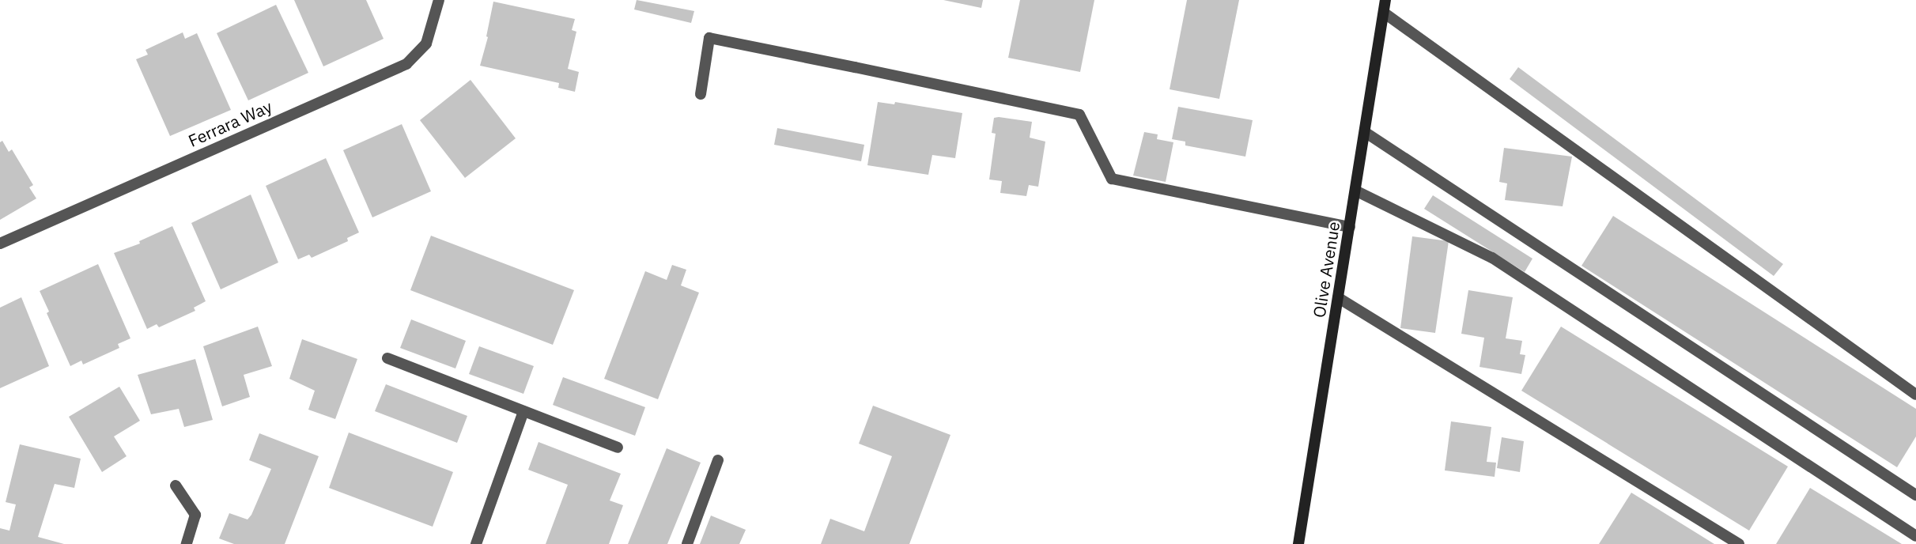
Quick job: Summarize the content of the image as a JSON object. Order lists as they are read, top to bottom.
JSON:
{
  "streets": {
    "main road": ["Olive Avenue"],
    "street": ["Ferrara Way"]
  }
}
